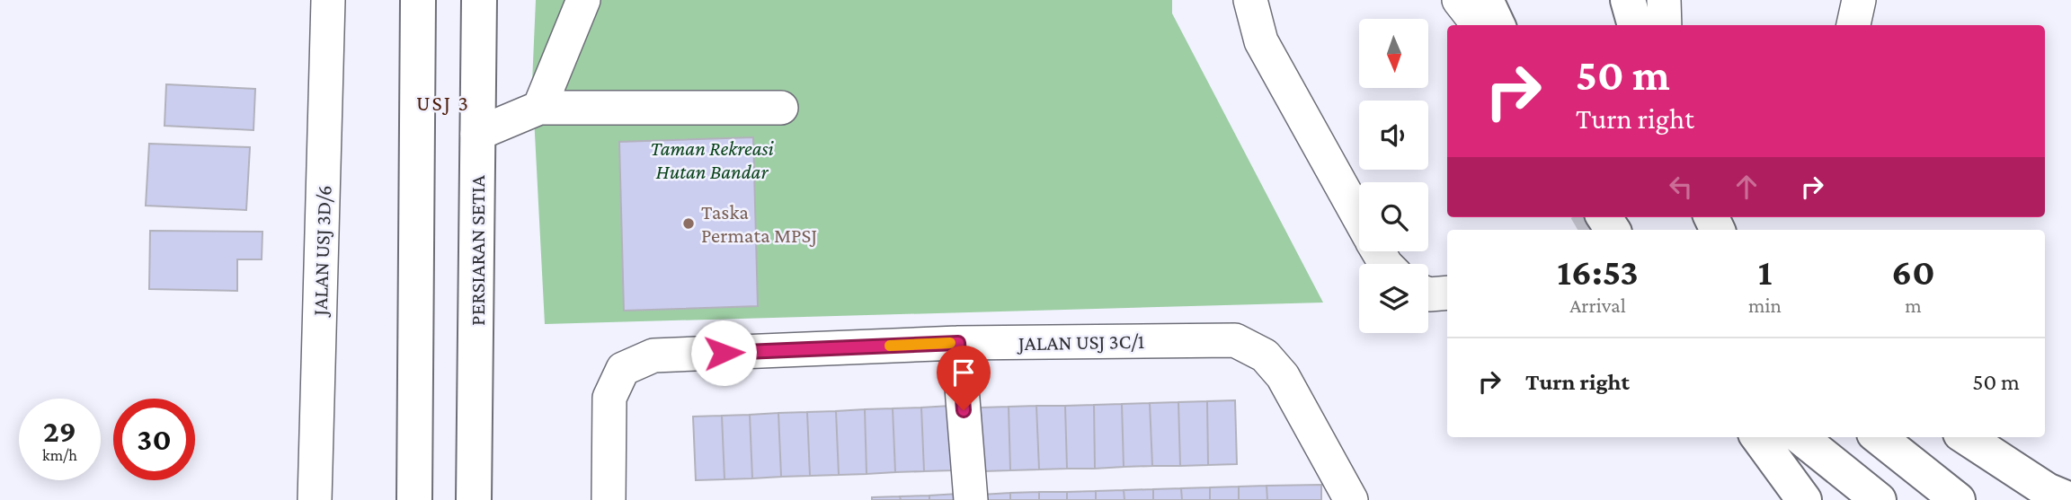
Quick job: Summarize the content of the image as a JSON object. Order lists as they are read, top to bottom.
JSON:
{
  "streets": {
    "main road": ["PERSIARAN SETIA"],
    "street": ["JALAN USJ 3D/6", "JALAN USJ 3C/1"]
  },
  "districts": ["USJ 3"],
  "parks": ["Taman Rekreasi Hutan Bandar"],
  "places": ["Taska Permata MPSJ"],
  "north": "bottom",
  "page": {
    "turn": ["50 m", "Turn right"],
    "eta": [
      "16:53",
      "Arrival",
      "1",
      "min",
      "60",
      "m"
    ],
    "list": [
      {
        "name": "Turn right",
        "value": "50 m"
      }
    ],
    "speed": "29 km/h",
    "limit": "30"
  }
}
